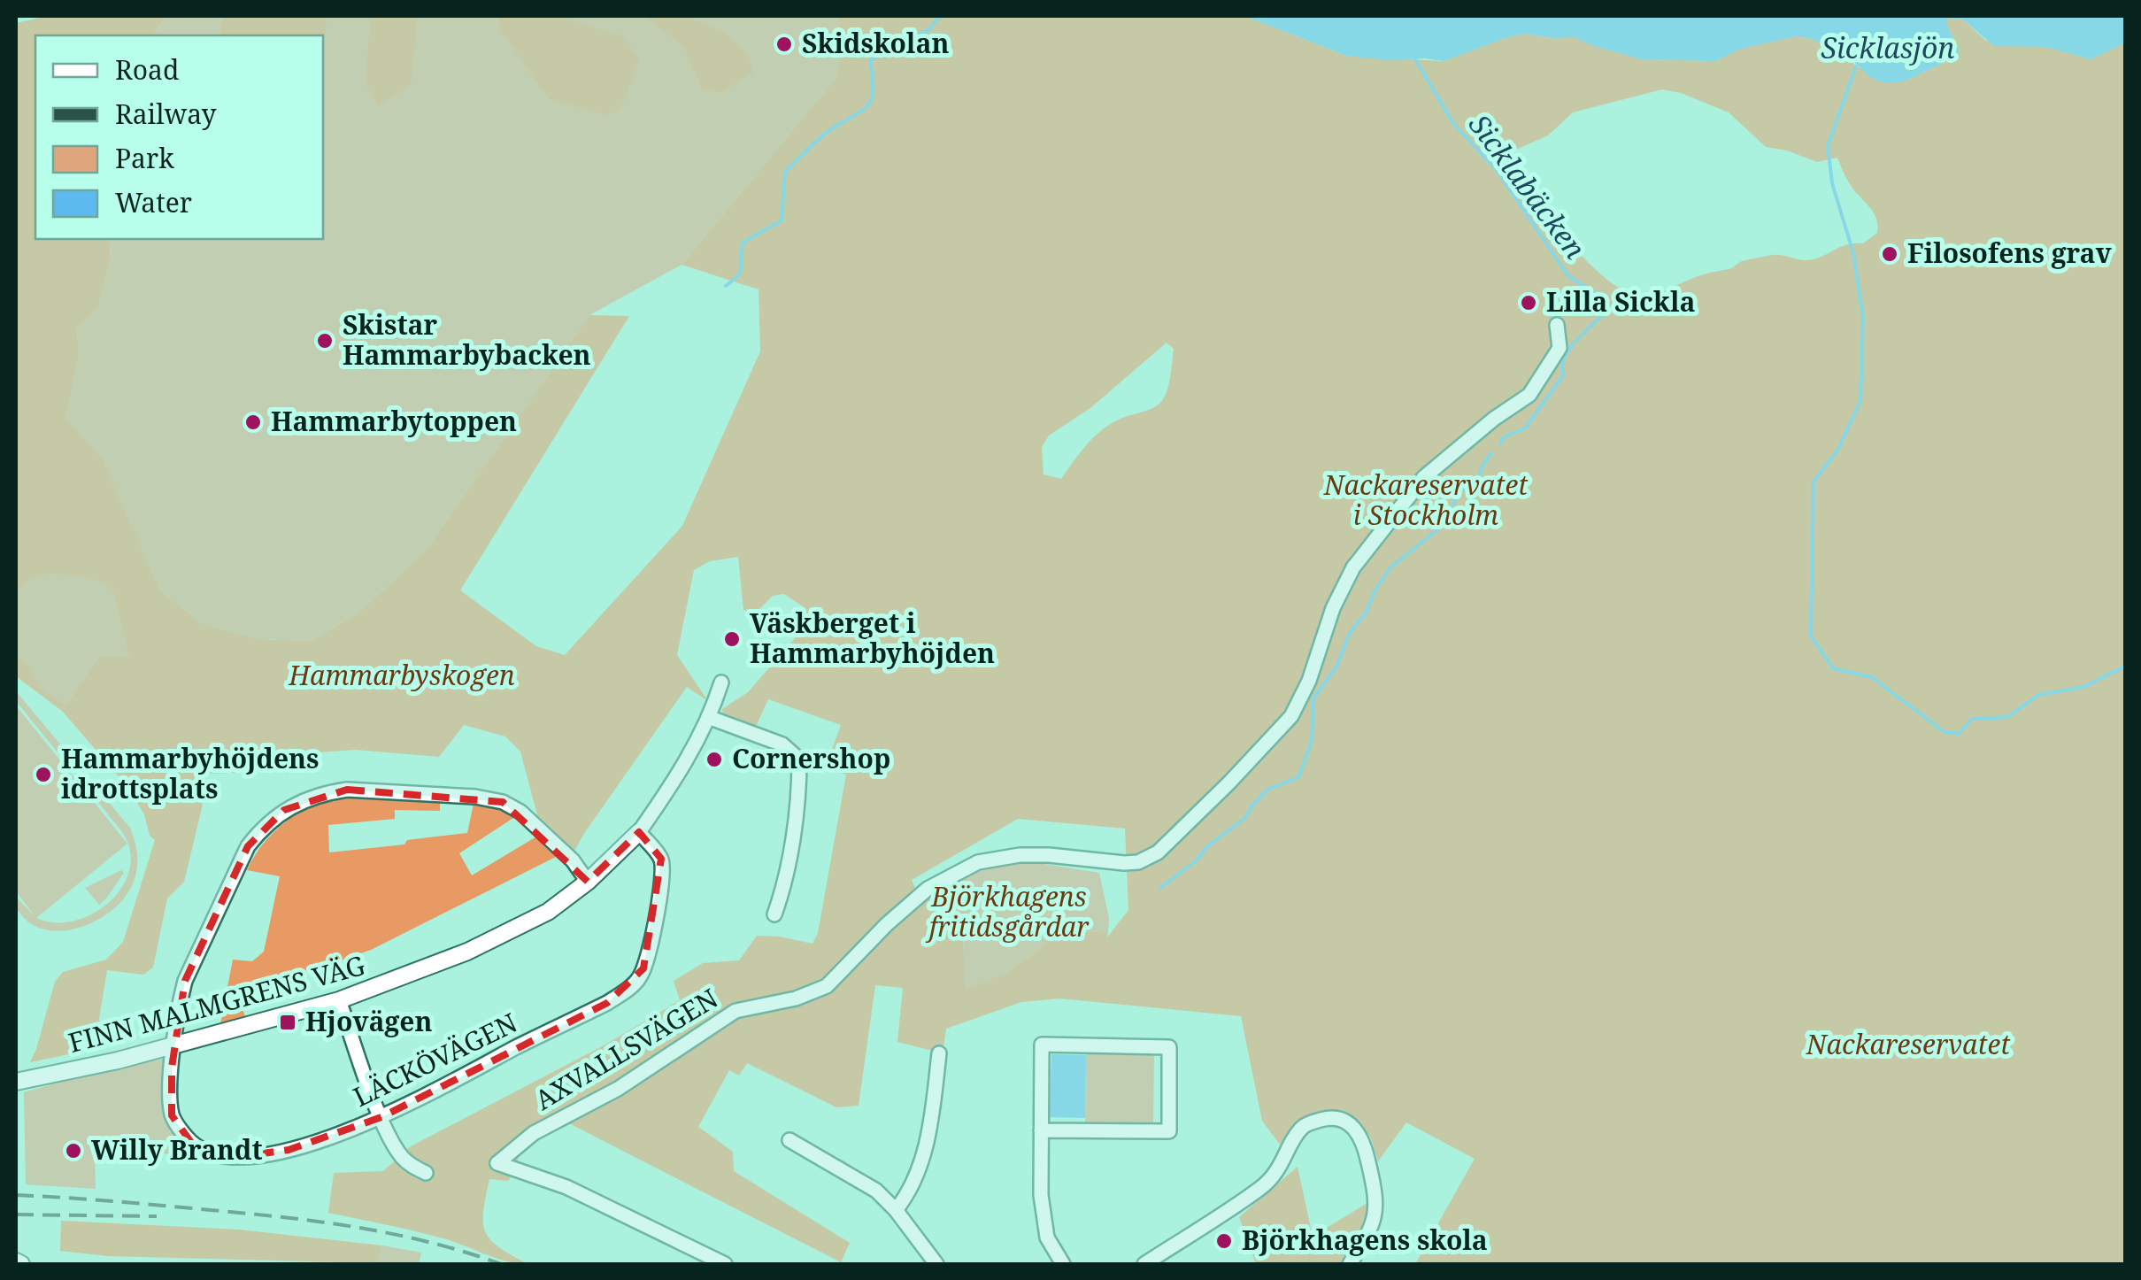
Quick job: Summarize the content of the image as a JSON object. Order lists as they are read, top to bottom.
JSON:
{
  "streets": {
    "street": ["FINN MALMGRENS VÄG", "AXVALLSVÄGEN", "LÄCKÖVÄGEN"]
  },
  "crossings": [
    ["FINN MALMGRENS VÄG", "LÄCKÖVÄGEN"]
  ],
  "water": ["Sicklasjön", "Sicklabäcken"],
  "parks": [
    "Nackareservatet i Stockholm",
    "Hammarbyskogen",
    "Björkhagens fritidsgårdar",
    "Nackareservatet"
  ],
  "places": {
    "other": [
      "Skidskolan",
      "Filosofens grav",
      "Lilla Sickla",
      "Skistar Hammarbybacken",
      "Hammarbytoppen",
      "Väskberget i Hammarbyhöjden",
      "Cornershop",
      "Hammarbyhöjdens idrottsplats",
      "Willy Brandt",
      "Björkhagens skola"
    ],
    "transit": ["Hjovägen"]
  },
  "legend": [
    "Road",
    "Railway",
    "Park",
    "Water"
  ]
}
